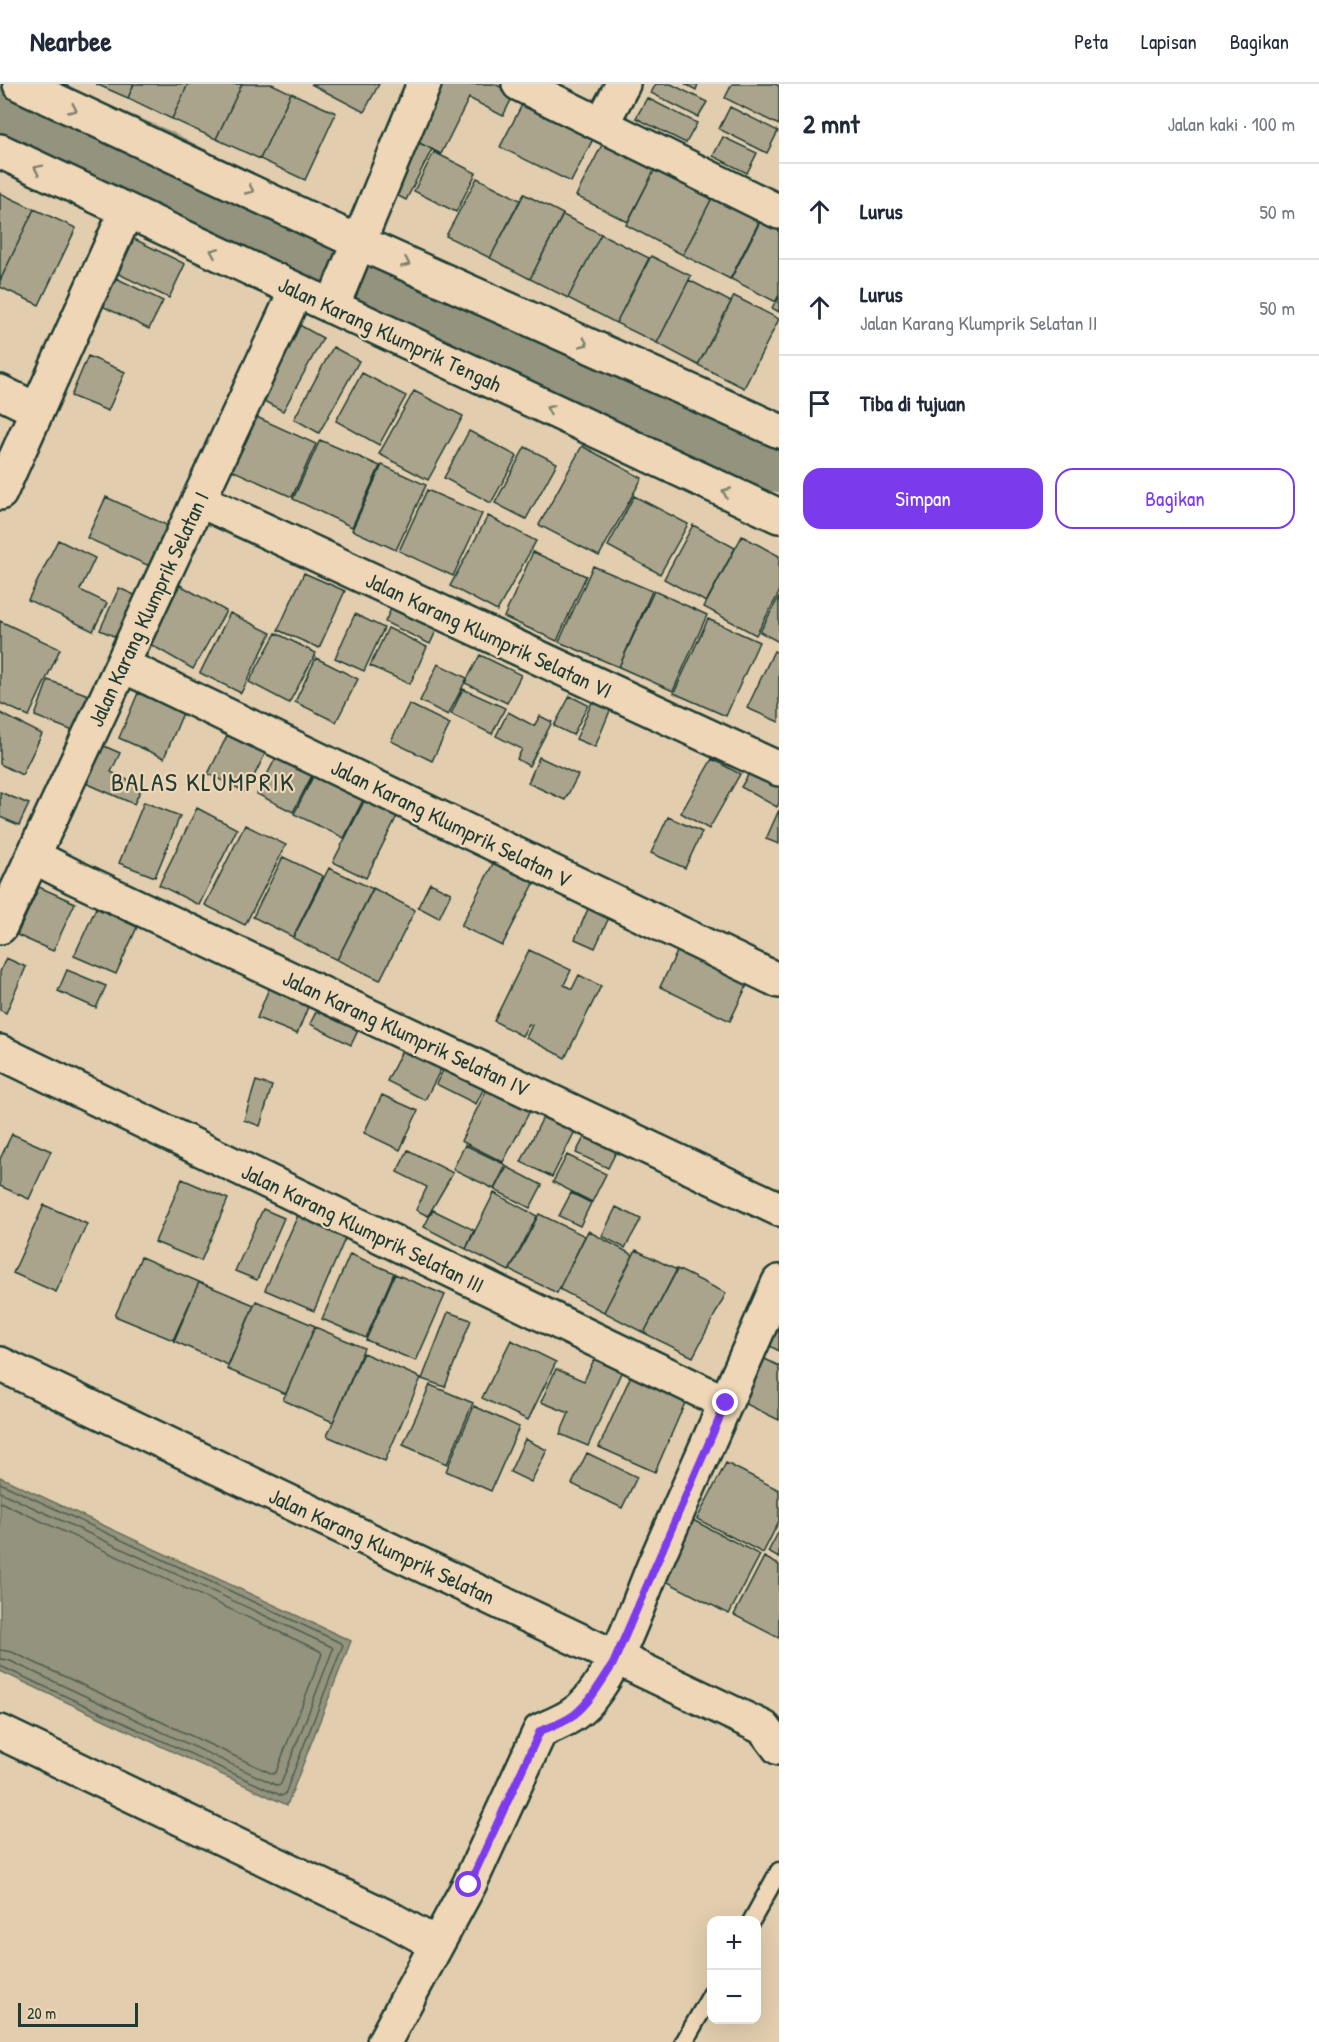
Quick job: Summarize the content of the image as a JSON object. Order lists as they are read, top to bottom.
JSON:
{
  "streets": {
    "street": [
      "Jalan Karang Klumprik Tengah",
      "Jalan Karang Klumprik Selatan I",
      "Jalan Karang Klumprik Selatan VI",
      "Jalan Karang Klumprik Selatan V",
      "Jalan Karang Klumprik Selatan IV",
      "Jalan Karang Klumprik Selatan III",
      "Jalan Karang Klumprik Selatan"
    ]
  },
  "crossings": [
    ["Jalan Karang Klumprik Tengah", "Jalan Karang Klumprik Selatan I"],
    ["Jalan Karang Klumprik Selatan I", "Jalan Karang Klumprik Selatan VI"],
    ["Jalan Karang Klumprik Selatan I", "Jalan Karang Klumprik Selatan V"],
    ["Jalan Karang Klumprik Selatan I", "Jalan Karang Klumprik Selatan IV"]
  ],
  "districts": ["BALAS KLUMPRIK"],
  "scale_bar": "20 m",
  "page": {
    "header": "Nearbee",
    "nav": ["Peta", "Lapisan", "Bagikan"],
    "heading": ["2 mnt", "Jalan kaki · 100 m"],
    "list": [
      ["Lurus", "50 m"],
      ["Lurus", "Jalan Karang Klumprik Selatan II", "50 m"],
      "Tiba di tujuan"
    ],
    "buttons": ["Simpan", "Bagikan"],
    "map_buttons": ["+", "−"],
    "scale": "20 m"
  }
}
